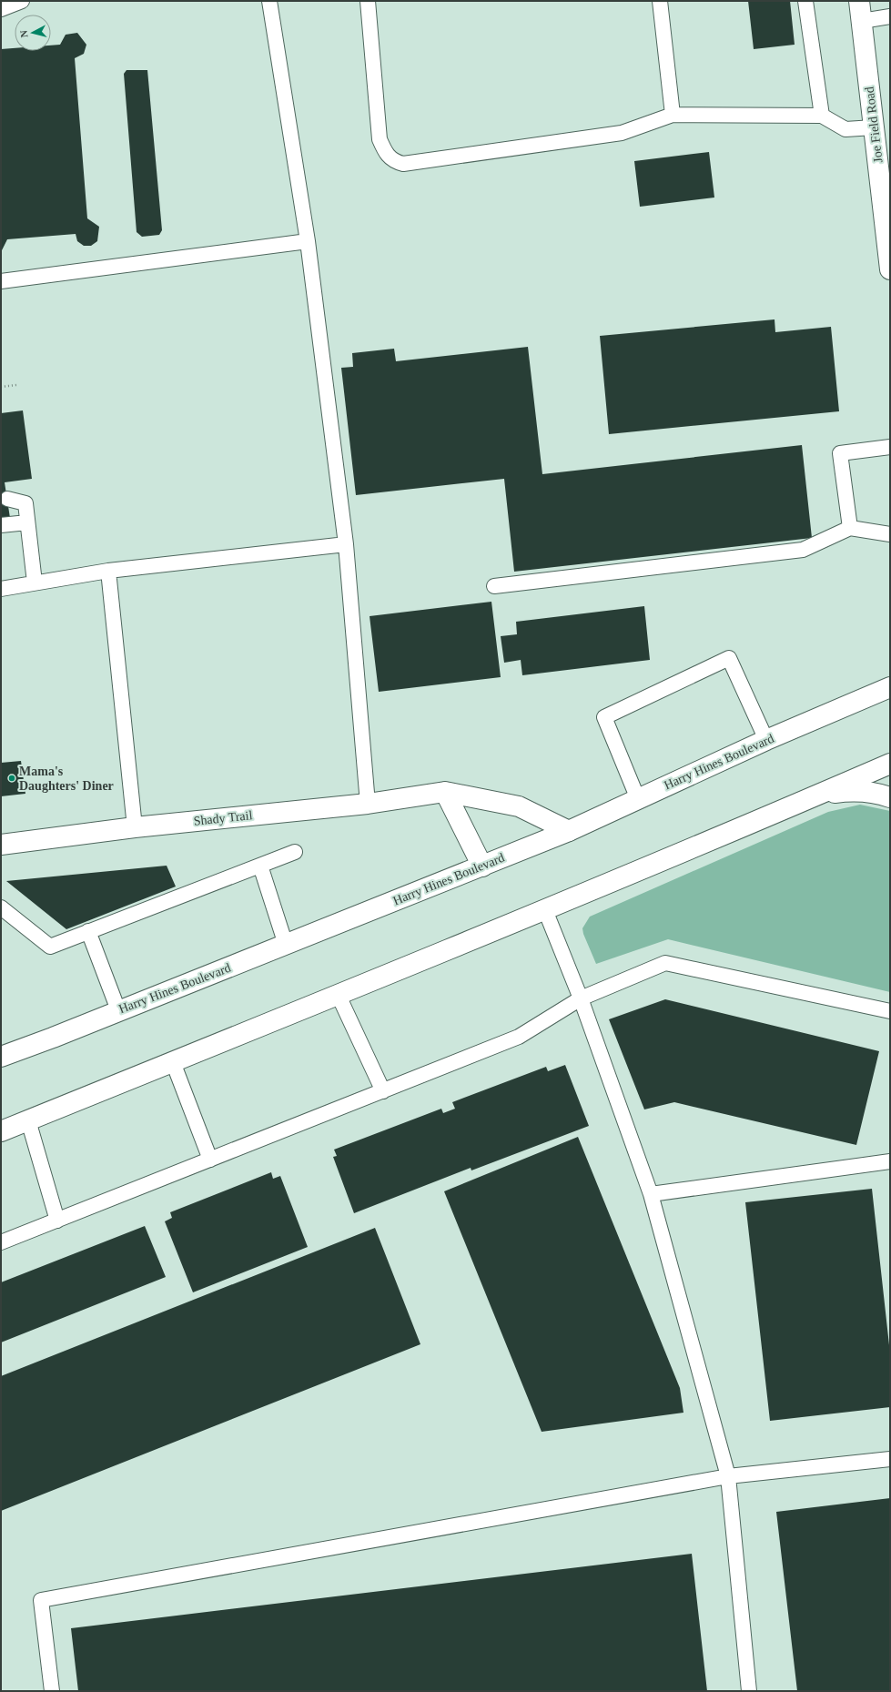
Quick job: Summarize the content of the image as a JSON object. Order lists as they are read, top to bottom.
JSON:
{
  "streets": {
    "main road": ["Joe Field Road", "Harry Hines Boulevard", "Shady Trail"]
  },
  "crossings": [
    ["Harry Hines Boulevard", "Shady Trail"]
  ],
  "places": ["Mama's Daughters' Diner"],
  "north": "left"
}
